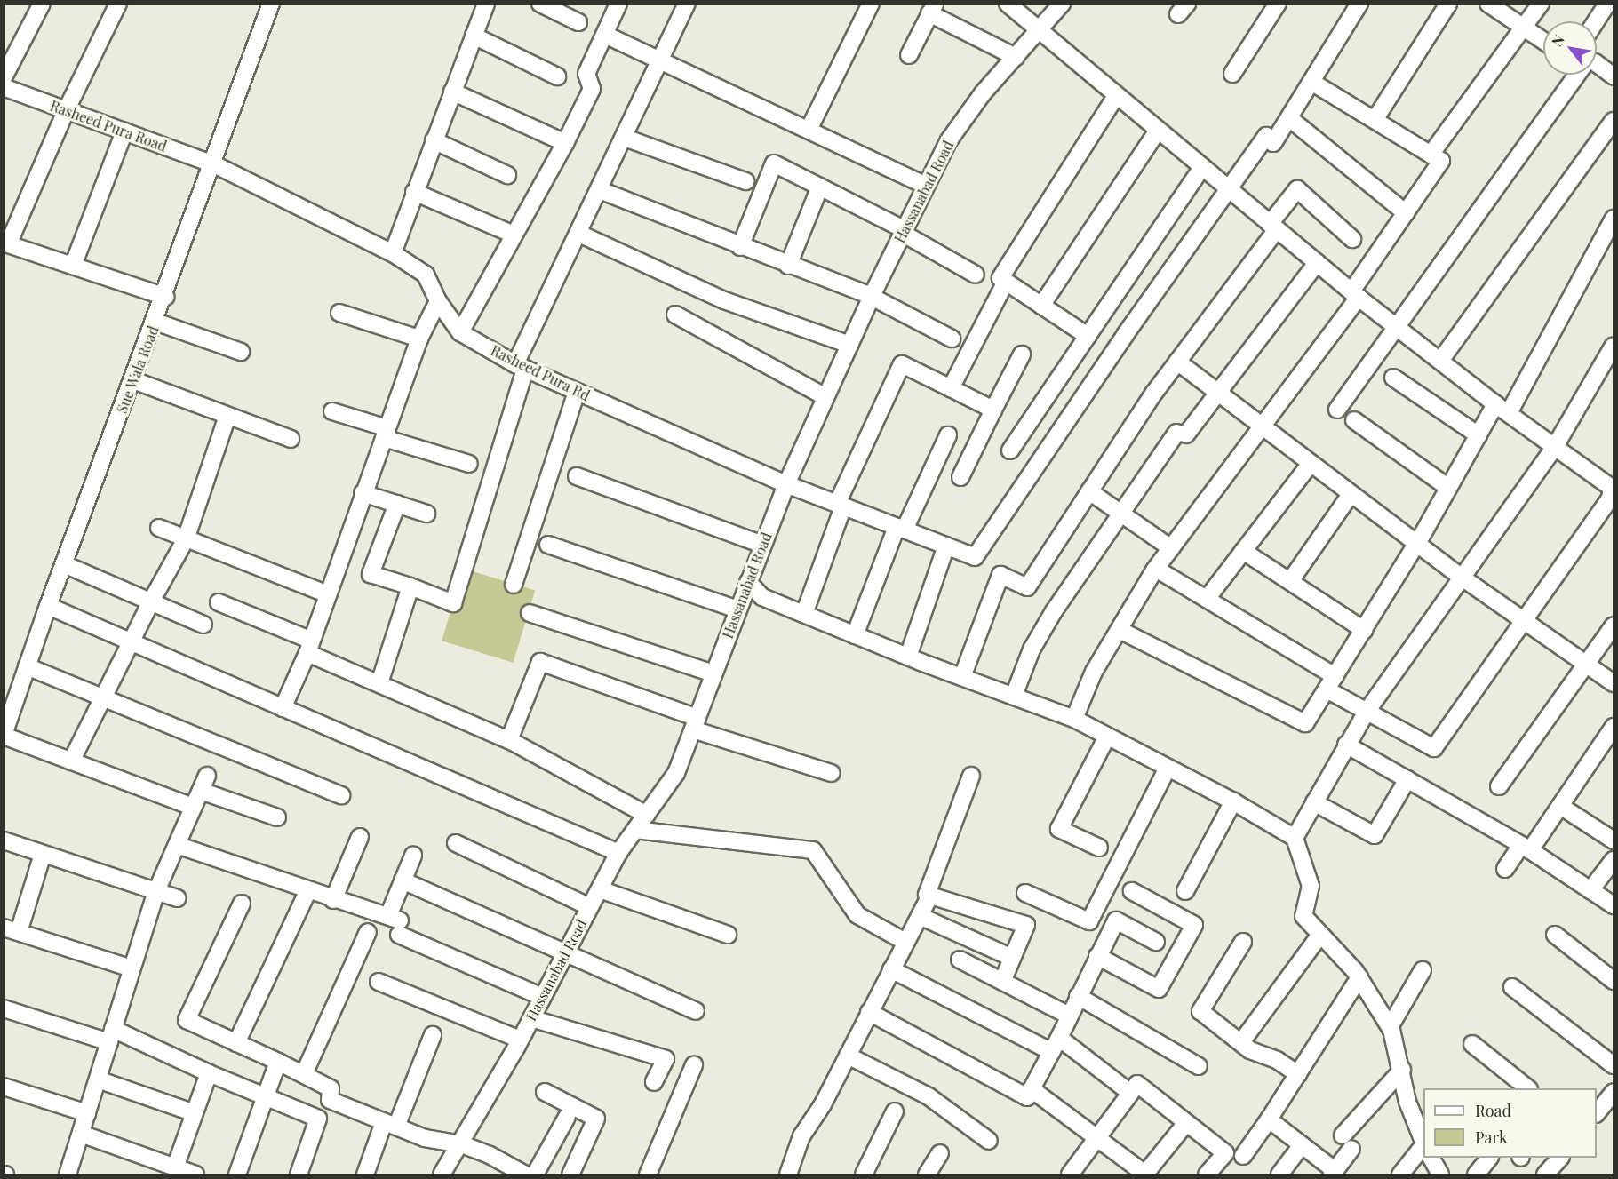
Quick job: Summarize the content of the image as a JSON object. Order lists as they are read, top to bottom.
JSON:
{
  "streets": {
    "street": [
      "Rasheed Pura Road",
      "Hassanabad Road",
      "Sue Wala Road",
      "Rasheed Pura Rd"
    ]
  },
  "crossings": [
    ["Rasheed Pura Road", "Sue Wala Road"],
    ["Rasheed Pura Road", "Rasheed Pura Rd"],
    ["Hassanabad Road", "Rasheed Pura Rd"],
    ["Sue Wala Road", "Rasheed Pura Rd"]
  ],
  "legend": ["Road", "Park"],
  "north": "top left"
}
